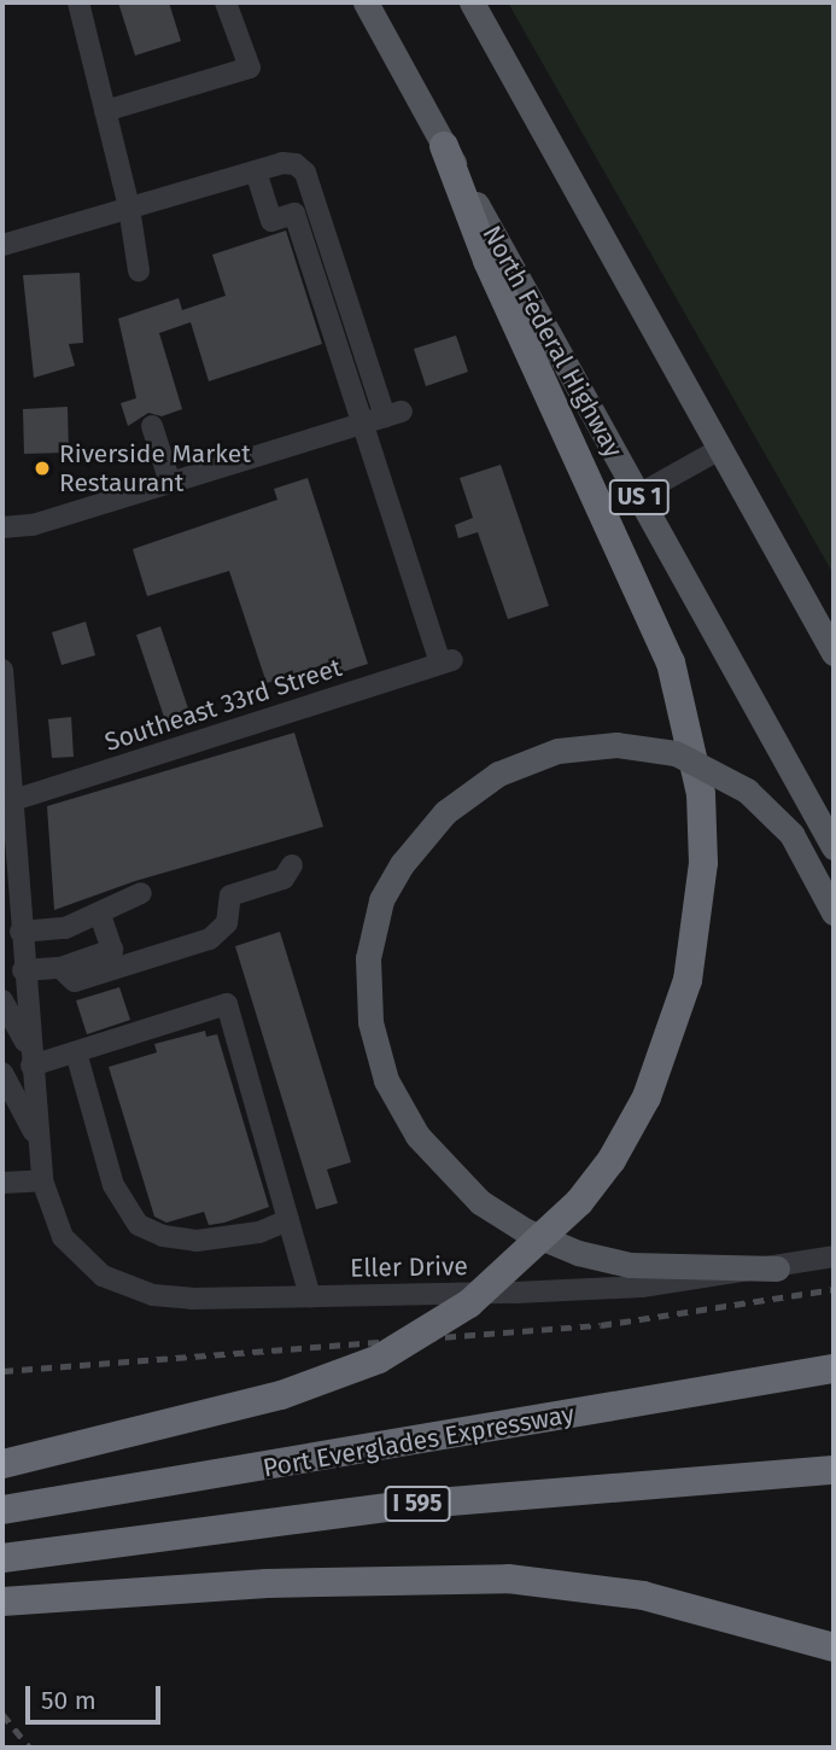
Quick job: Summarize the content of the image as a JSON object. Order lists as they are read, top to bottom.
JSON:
{
  "streets": {
    "highway": ["Port Everglades Expressway", "I 595"],
    "main road": ["North Federal Highway", "US 1"],
    "street": ["Southeast 33rd Street", "Eller Drive"]
  },
  "crossings": [
    ["North Federal Highway", "US 1"],
    ["Southeast 33rd Street", "Eller Drive"]
  ],
  "places": ["Riverside Market Restaurant"],
  "scale_bar": "50 m"
}
